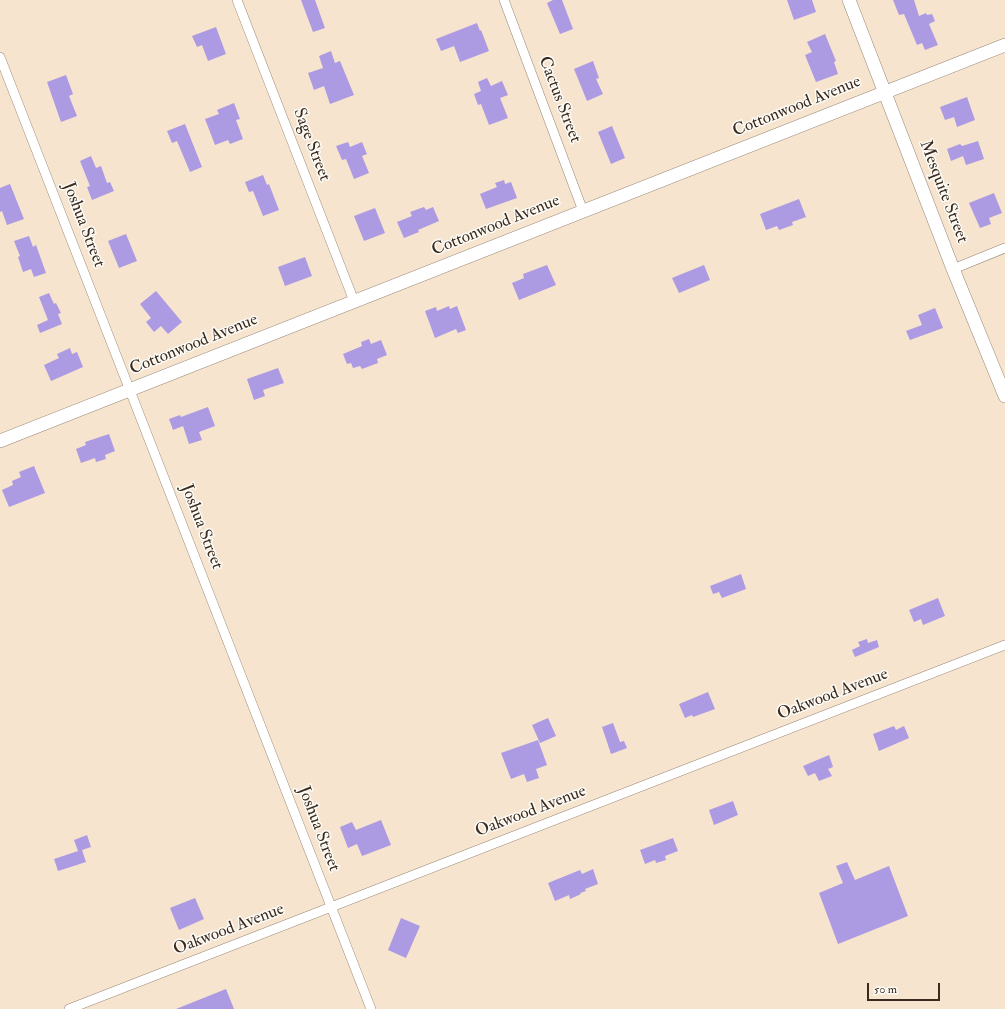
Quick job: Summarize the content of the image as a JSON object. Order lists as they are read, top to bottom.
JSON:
{
  "streets": {
    "street": [
      "Cactus Street",
      "Cottonwood Avenue",
      "Sage Street",
      "Mesquite Street",
      "Joshua Street",
      "Oakwood Avenue"
    ]
  },
  "crossings": [
    ["Cactus Street", "Cottonwood Avenue"],
    ["Cottonwood Avenue", "Sage Street"],
    ["Cottonwood Avenue", "Mesquite Street"],
    ["Cottonwood Avenue", "Joshua Street"],
    ["Joshua Street", "Oakwood Avenue"]
  ],
  "scale_bar": "50 m"
}
